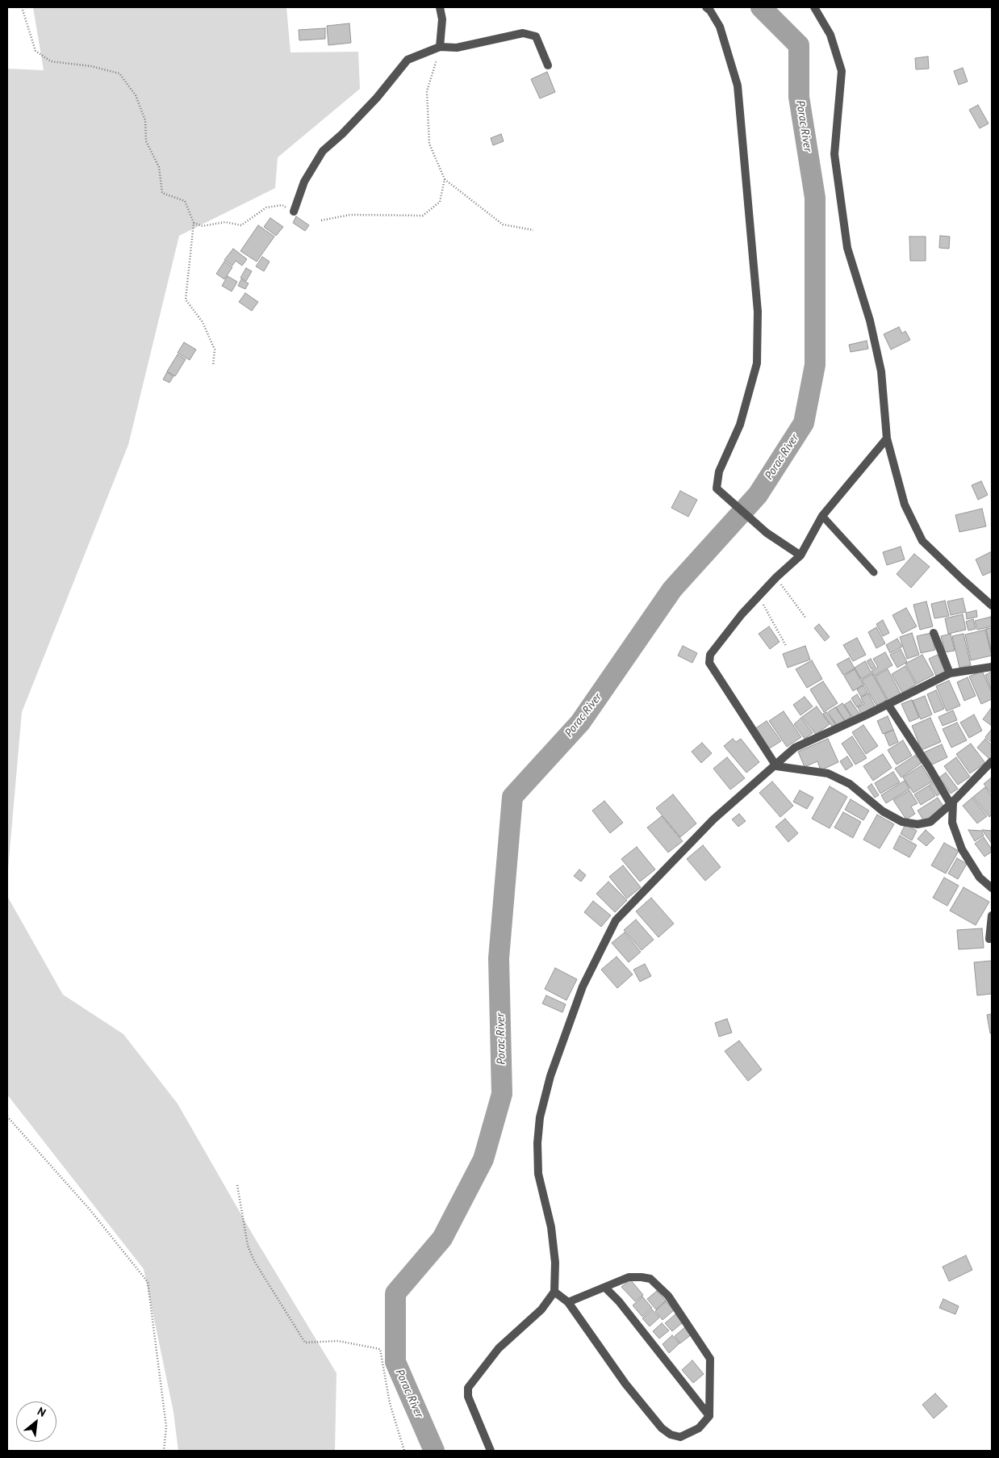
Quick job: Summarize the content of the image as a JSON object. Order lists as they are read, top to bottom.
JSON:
{
  "water": ["Porac River"],
  "north": "top right"
}
